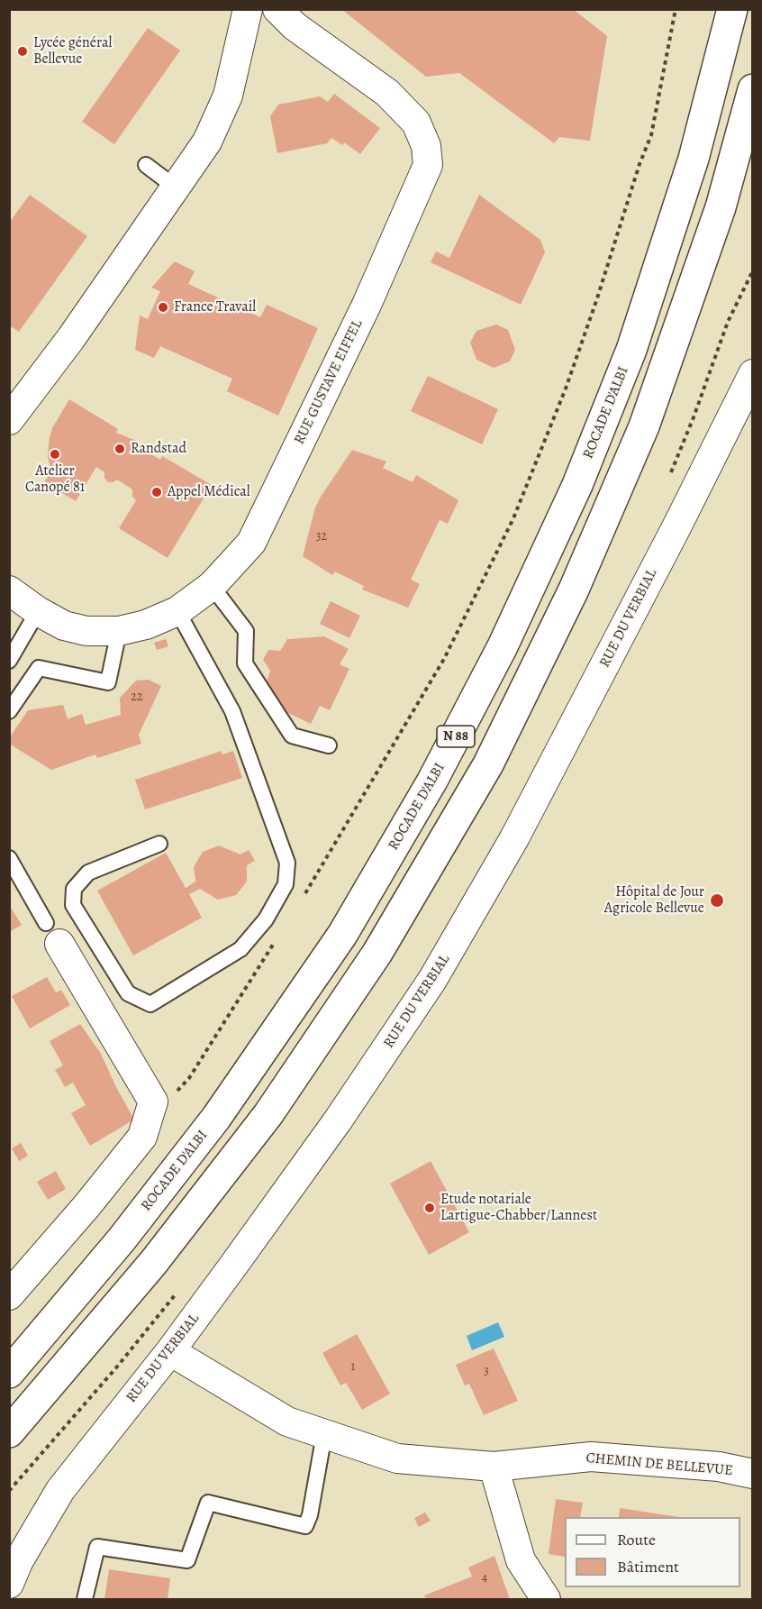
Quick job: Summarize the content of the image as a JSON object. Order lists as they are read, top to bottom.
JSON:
{
  "streets": {
    "highway": ["ROCADE D'ALBI", "N 88"],
    "street": ["RUE GUSTAVE EIFFEL", "RUE DU VERBIAL", "CHEMIN DE BELLEVUE"]
  },
  "crossings": [
    ["RUE DU VERBIAL", "CHEMIN DE BELLEVUE"]
  ],
  "places": [
    "Lycée général Bellevue",
    "France Travail",
    "Randstad",
    "Atelier Canopé 81",
    "Appel Médical",
    "Hôpital de Jour Agricole Bellevue",
    "Etude notariale Lartigue-Chabber/Lannest"
  ],
  "house_numbers": [
    "32",
    "22",
    "1",
    "3",
    "4"
  ],
  "legend": ["Route", "Bâtiment"]
}
